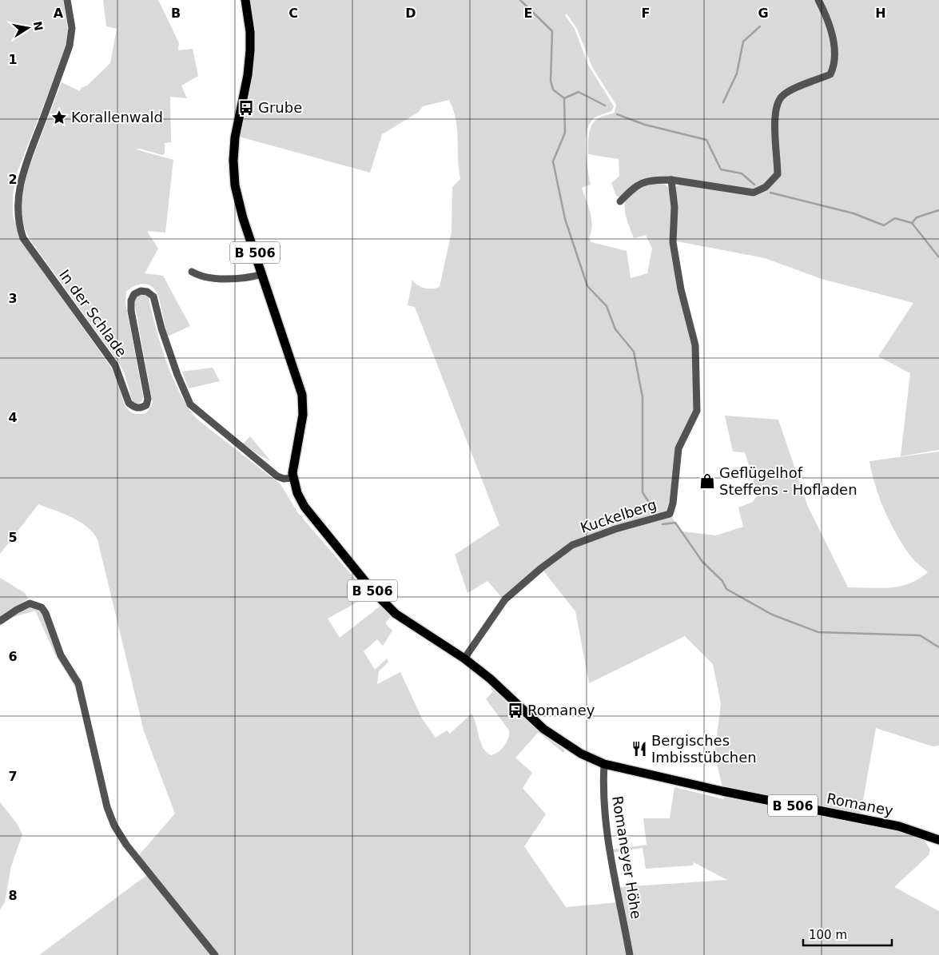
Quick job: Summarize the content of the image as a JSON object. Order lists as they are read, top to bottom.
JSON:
{
  "streets": {
    "main road": ["B 506", "Romaney"],
    "street": ["In der Schlade", "Kuckelberg", "Romaneyer Höhe"]
  },
  "crossings": [
    ["B 506", "In der Schlade"],
    ["B 506", "Romaney"],
    ["In der Schlade", "Romaney"],
    ["Kuckelberg", "Romaney"],
    ["Romaney", "Romaneyer Höhe"]
  ],
  "places": {
    "bus stop": ["Grube", "Romaney"],
    "place": ["Korallenwald"],
    "shop": ["Geflügelhof Steffens - Hofladen"],
    "restaurant": ["Bergisches Imbisstübchen"]
  },
  "scale_bar": "100 m",
  "north": "right",
  "grid": {
    "columns": [
      "A",
      "B",
      "C",
      "D",
      "E",
      "F",
      "G",
      "H"
    ],
    "rows": [
      "1",
      "2",
      "3",
      "4",
      "5",
      "6",
      "7",
      "8"
    ]
  }
}
